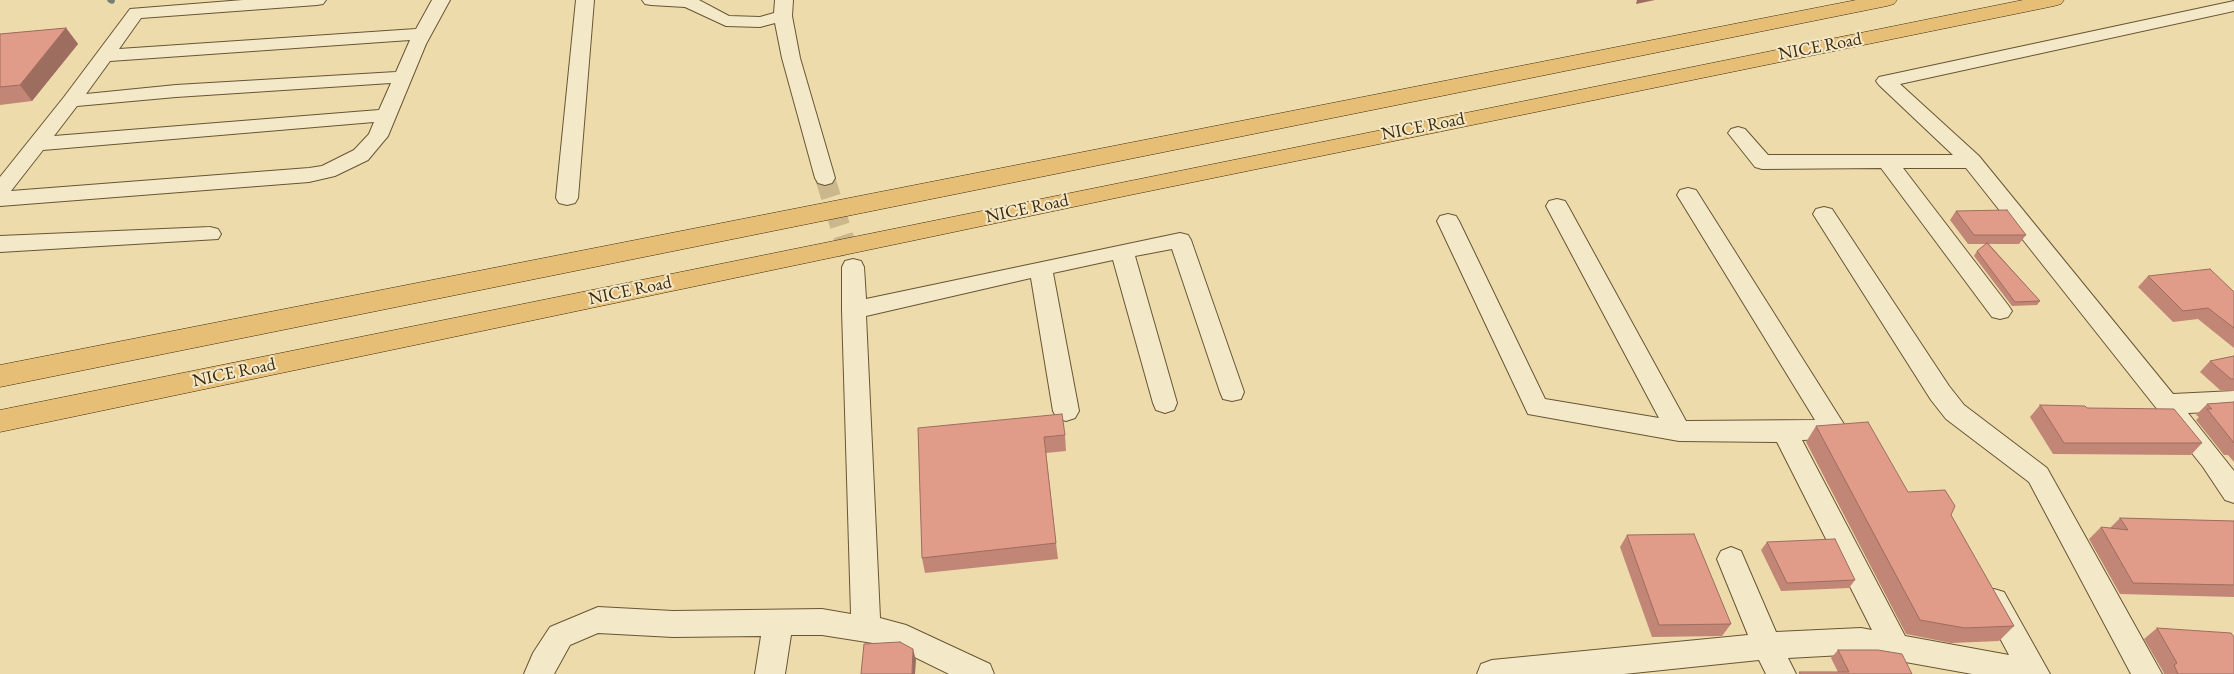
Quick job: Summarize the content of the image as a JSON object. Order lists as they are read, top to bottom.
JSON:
{
  "streets": {
    "highway": ["NICE Road"]
  }
}
